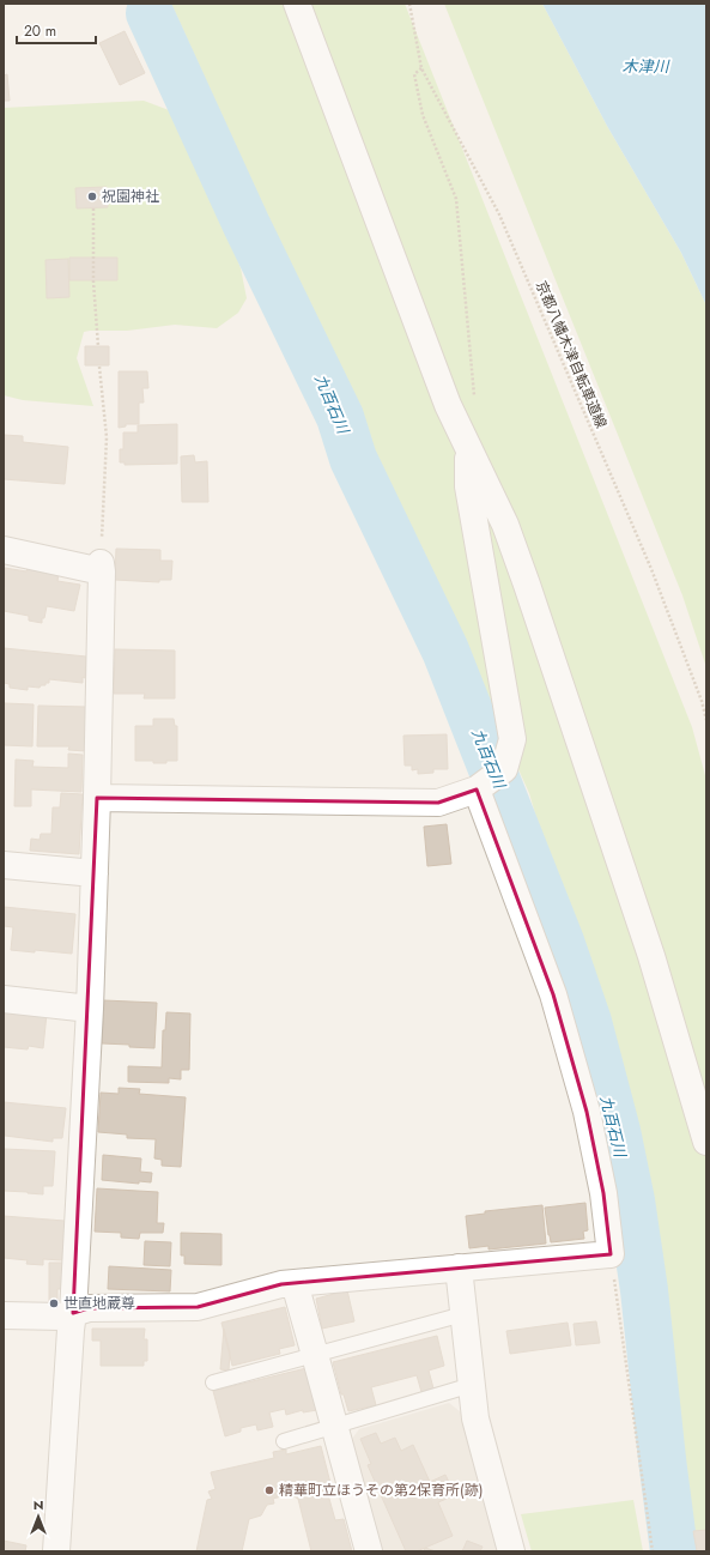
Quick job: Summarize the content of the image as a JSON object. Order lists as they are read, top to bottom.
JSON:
{
  "streets": {
    "path": ["京都八幡木津自転車道線"]
  },
  "water": ["木津川", "九百石川"],
  "places": ["祝園神社", "世直地蔵尊", "精華町立ほうその第２保育所(跡)"],
  "scale_bar": "20 m",
  "north": "top"
}
